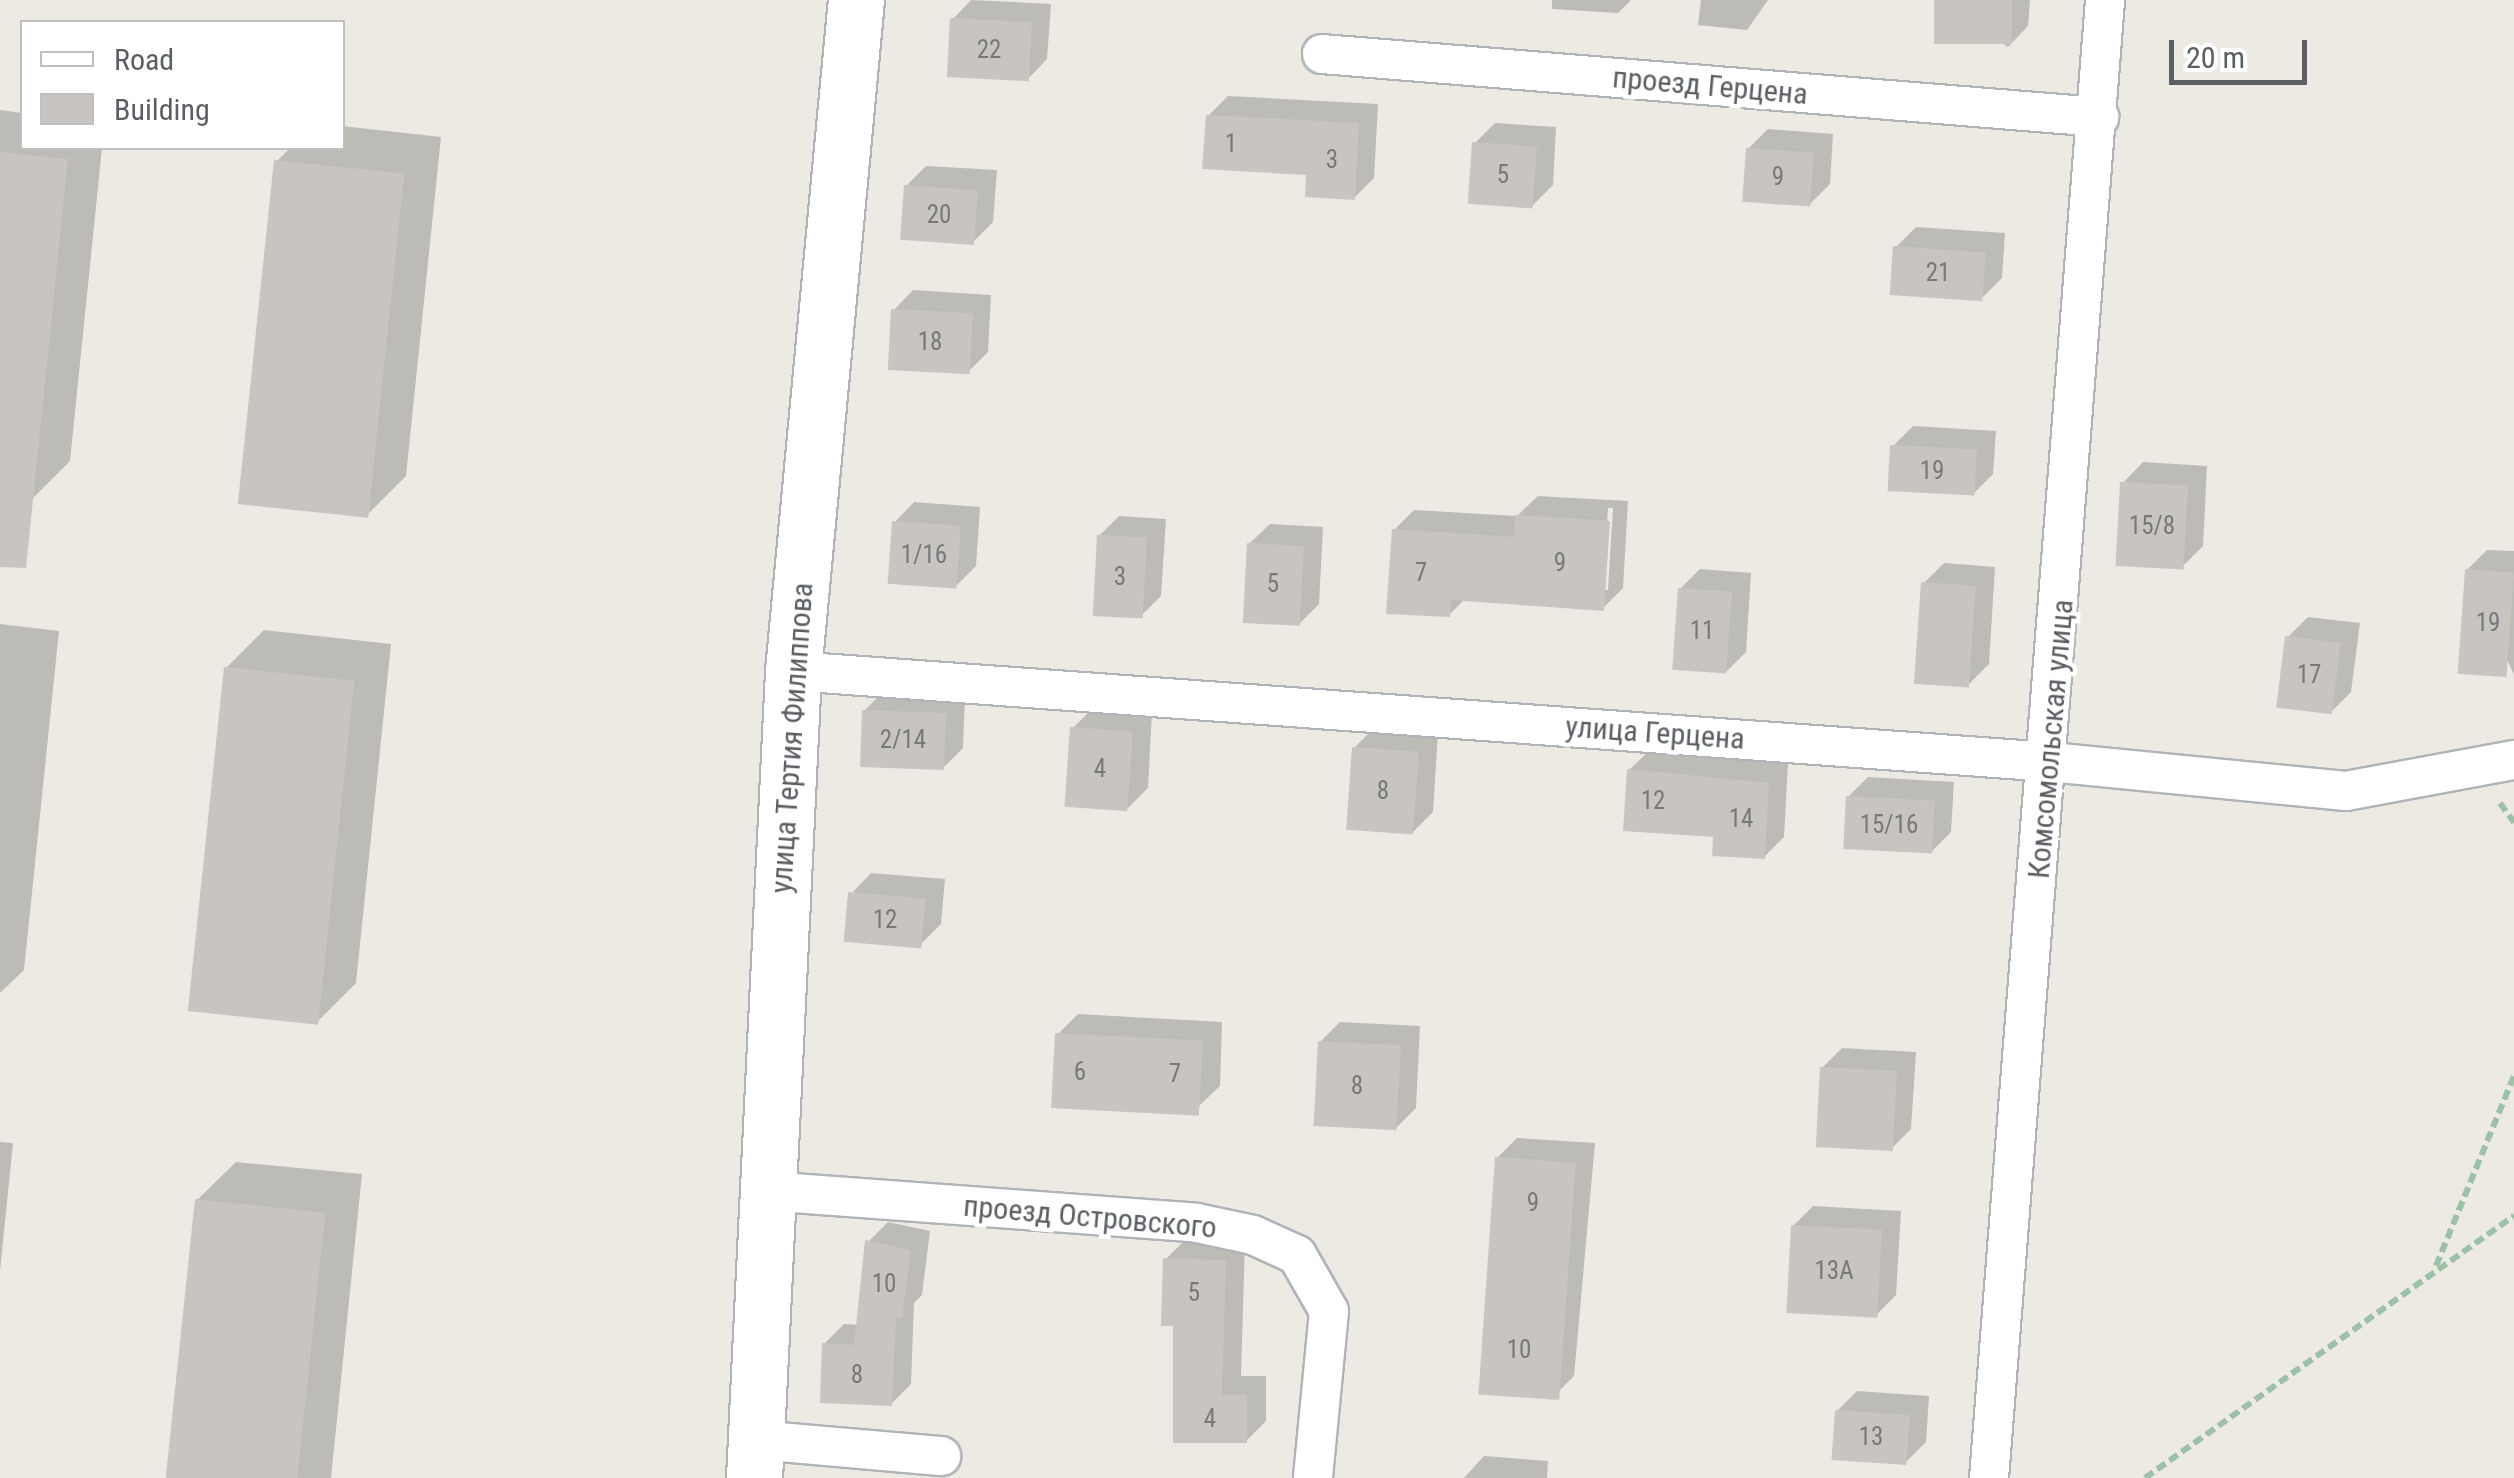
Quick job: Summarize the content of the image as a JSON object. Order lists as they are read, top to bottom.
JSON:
{
  "streets": {
    "street": [
      "проезд Герцена",
      "улица Герцена",
      "улица Тертия Филиппова",
      "Комсомольская улица",
      "проезд Островского"
    ]
  },
  "crossings": [
    ["проезд Герцена", "Комсомольская улица"],
    ["улица Герцена", "улица Тертия Филиппова"],
    ["улица Герцена", "Комсомольская улица"],
    ["улица Тертия Филиппова", "проезд Островского"]
  ],
  "house_numbers": [
    "22",
    "1",
    "3",
    "5",
    "9",
    "20",
    "21",
    "18",
    "19",
    "15/8",
    "1/16",
    "9",
    "7",
    "3",
    "5",
    "19",
    "11",
    "17",
    "2/14",
    "4",
    "8",
    "12",
    "14",
    "15/16",
    "12",
    "6",
    "7",
    "8",
    "9",
    "13А",
    "10",
    "5",
    "10",
    "8",
    "4",
    "13"
  ],
  "legend": ["Road", "Building"],
  "scale_bar": "20 m"
}
